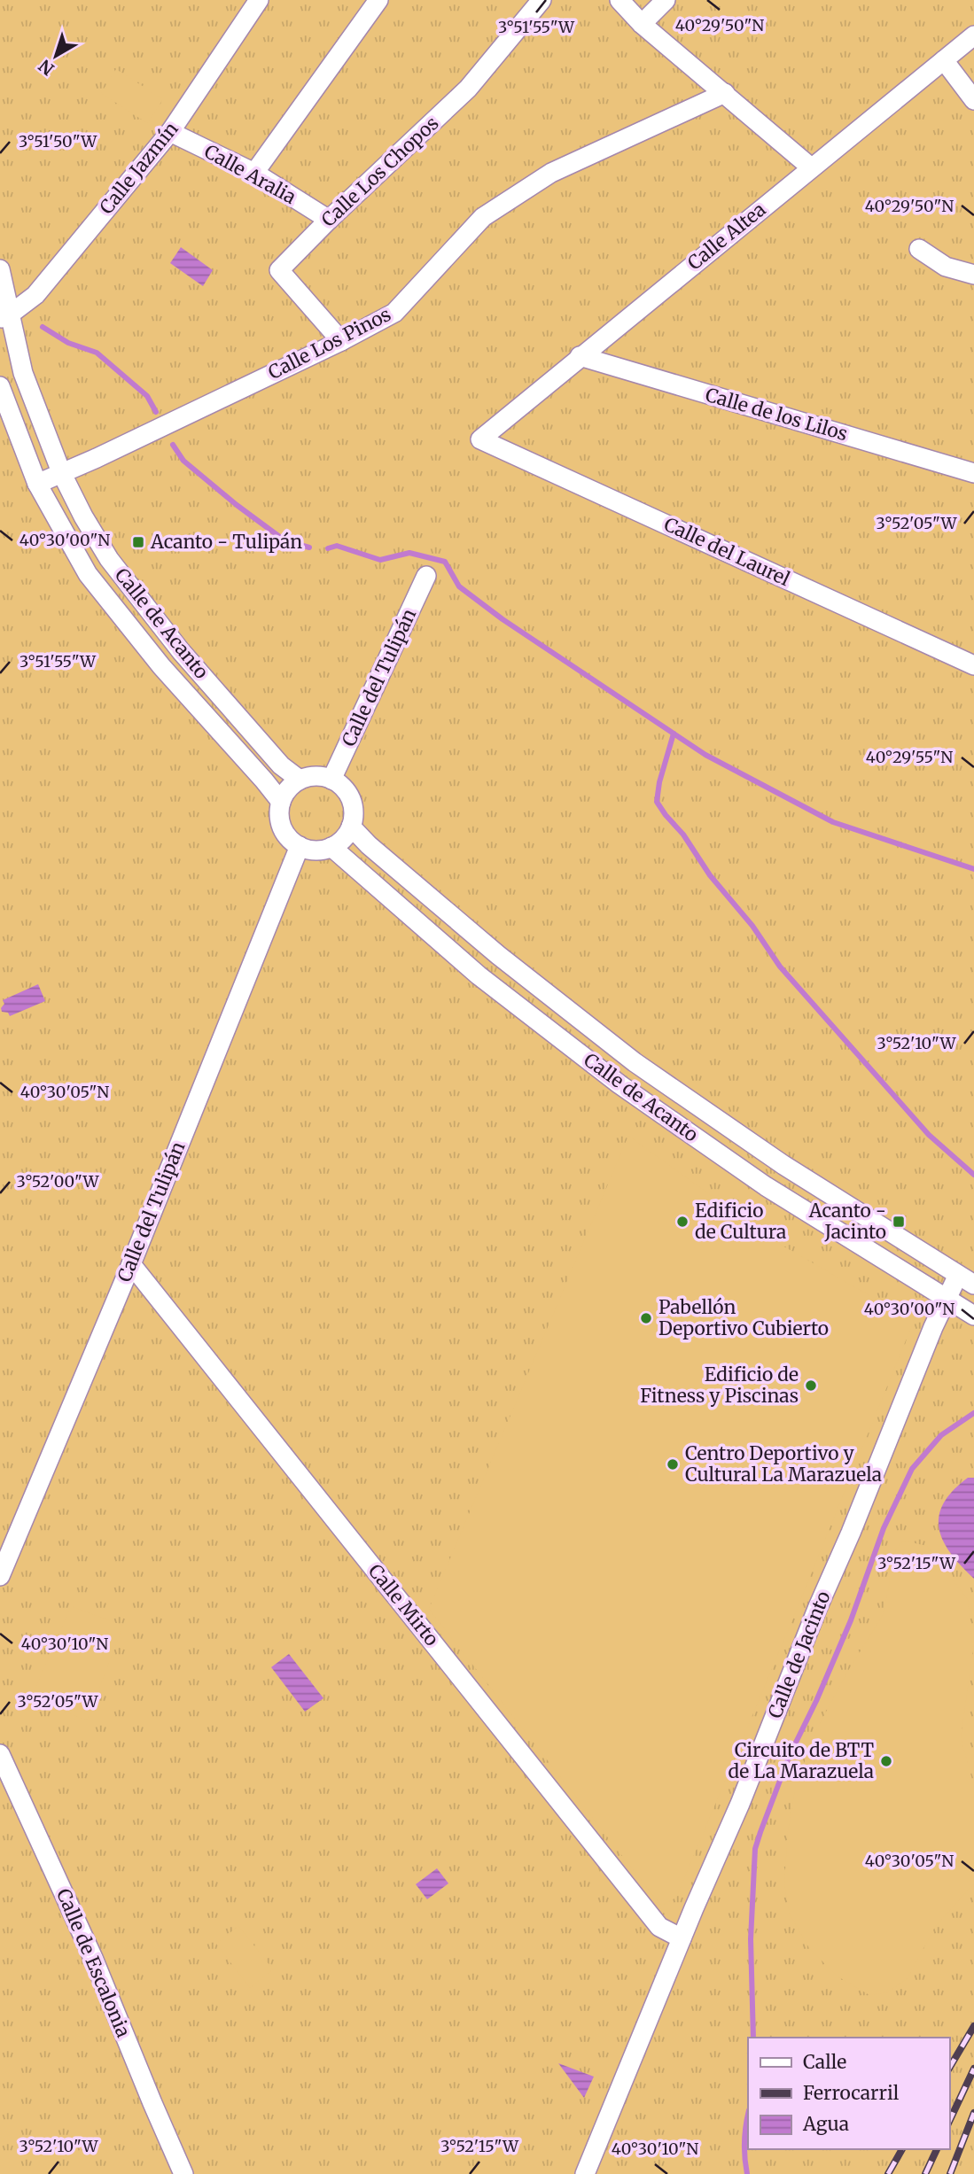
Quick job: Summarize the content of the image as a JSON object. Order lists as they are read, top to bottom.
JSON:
{
  "streets": {
    "street": [
      "Calle Jazmín",
      "Calle Los Chopos",
      "Calle Aralia",
      "Calle Altea",
      "Calle Los Pinos",
      "Calle de los Lilos",
      "Calle del Laurel",
      "Calle de Acanto",
      "Calle del Tulipán",
      "Calle Mirto",
      "Calle de Jacinto",
      "Calle de Escalonia"
    ]
  },
  "crossings": [
    ["Calle Jazmín", "Calle Aralia"],
    ["Calle Jazmín", "Calle de Acanto"],
    ["Calle Los Chopos", "Calle Aralia"],
    ["Calle Los Chopos", "Calle Los Pinos"],
    ["Calle Altea", "Calle de los Lilos"],
    ["Calle Altea", "Calle del Laurel"],
    ["Calle Los Pinos", "Calle de Acanto"],
    ["Calle de Acanto", "Calle del Tulipán"],
    ["Calle de Acanto", "Calle de Jacinto"],
    ["Calle del Tulipán", "Calle Mirto"],
    ["Calle Mirto", "Calle de Jacinto"]
  ],
  "places": {
    "transit": ["Acanto - Tulipán", "Acanto - Jacinto"],
    "other": [
      "Edificio de Cultura",
      "Pabellón Deportivo Cubierto",
      "Edificio de Fitness y Piscinas",
      "Centro Deportivo y Cultural La Marazuela",
      "Circuito de BTT de La Marazuela"
    ]
  },
  "legend": ["Calle", "Ferrocarril", "Agua"],
  "north": "bottom left",
  "coordinates": [
    "40°29'50\"N",
    "3°51'55\"W",
    "3°51'50\"W",
    "3°52'05\"W",
    "40°30'00\"N",
    "40°29'55\"N",
    "3°52'10\"W",
    "40°30'05\"N",
    "3°52'00\"W",
    "3°52'15\"W",
    "40°30'10\"N"
  ]
}
